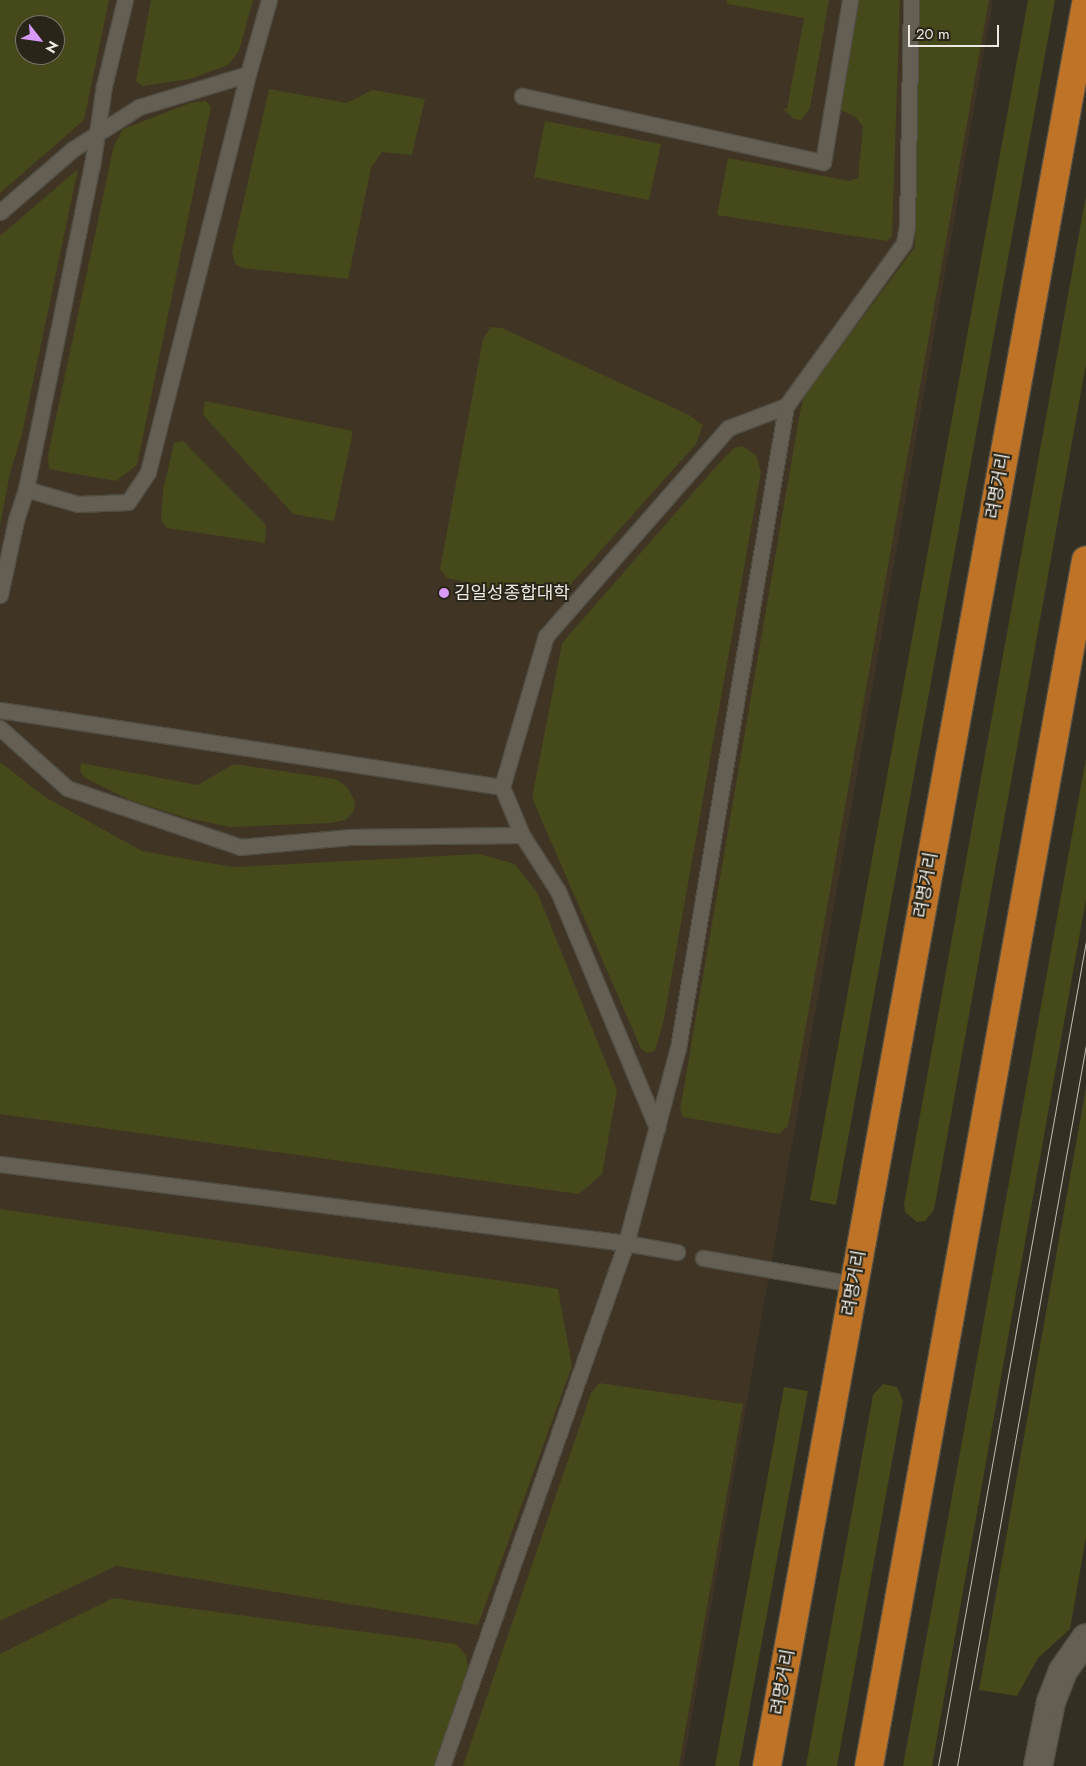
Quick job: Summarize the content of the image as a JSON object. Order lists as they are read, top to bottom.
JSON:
{
  "streets": {
    "highway": ["려명거리"]
  },
  "places": ["김일성종합대학"],
  "scale_bar": "20 m",
  "north": "bottom right"
}
